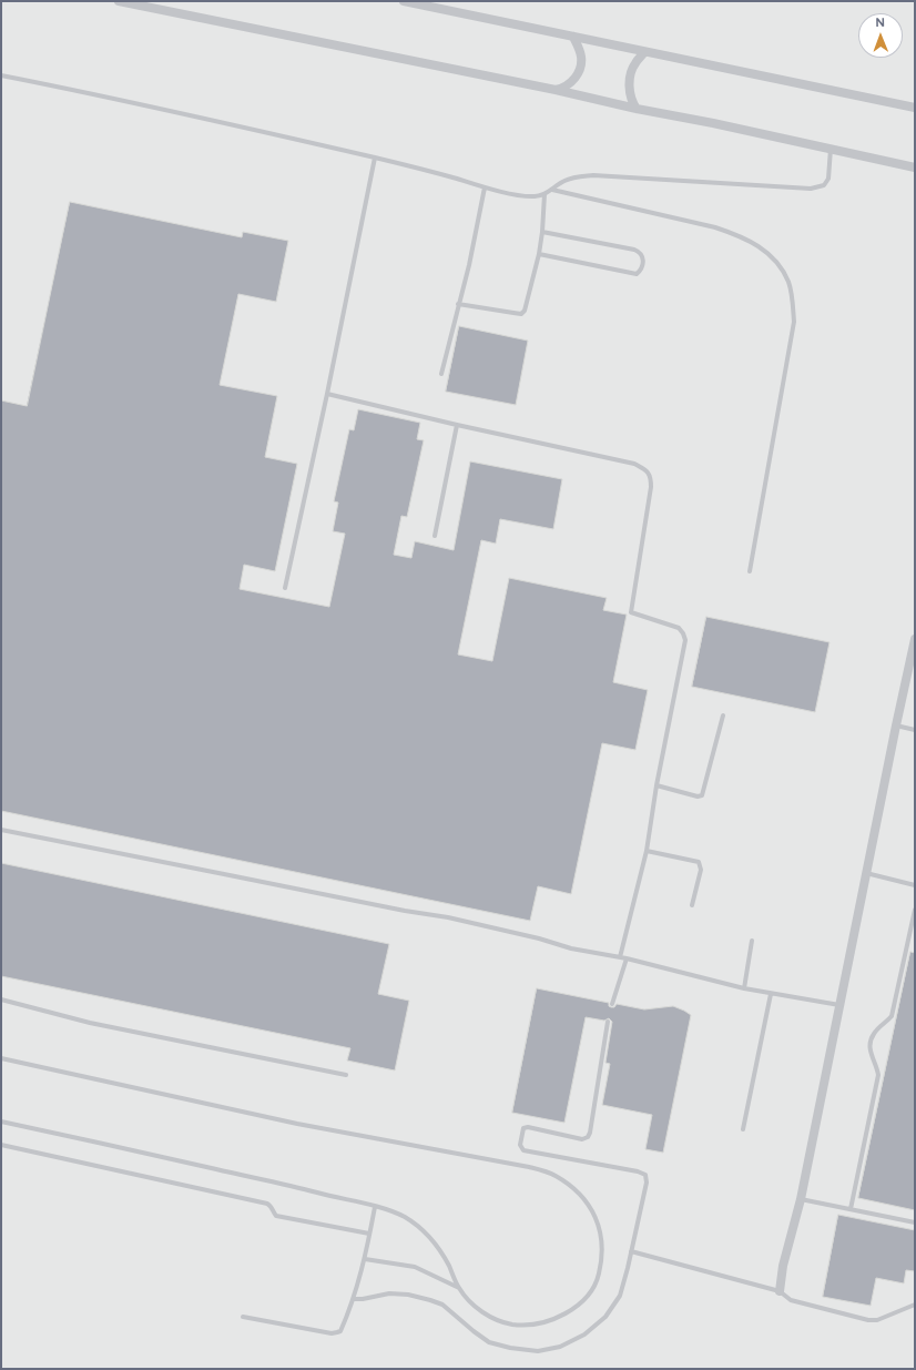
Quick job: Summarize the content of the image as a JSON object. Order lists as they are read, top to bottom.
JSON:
{
  "north": "top"
}
